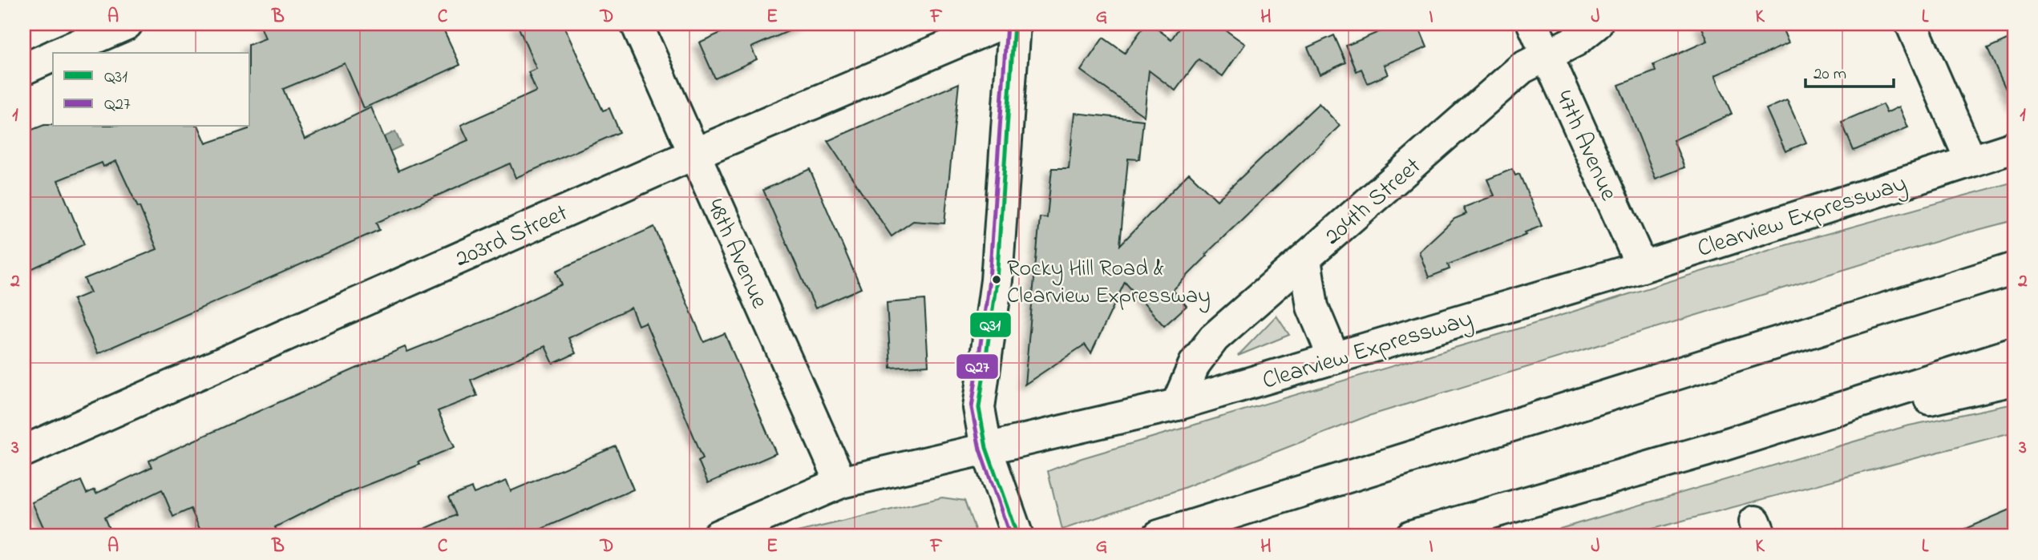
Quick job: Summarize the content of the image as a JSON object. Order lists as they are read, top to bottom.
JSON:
{
  "streets": {
    "main road": [
      "47th Avenue",
      "204th Street",
      "Clearview Expressway",
      "203rd Street",
      "48th Avenue"
    ]
  },
  "crossings": [
    ["47th Avenue", "204th Street"],
    ["47th Avenue", "Clearview Expressway"],
    ["204th Street", "Clearview Expressway"],
    ["Clearview Expressway", "48th Avenue"],
    ["203rd Street", "48th Avenue"]
  ],
  "places": ["Rocky Hill Road & Clearview Expressway"],
  "lines": ["transit line Q31", "transit line Q27"],
  "legend": ["Q31", "Q27"],
  "scale_bar": "20 m",
  "grid": {
    "columns": [
      "A",
      "B",
      "C",
      "D",
      "E",
      "F",
      "G",
      "H",
      "I",
      "J",
      "K",
      "L"
    ],
    "rows": ["1", "2", "3"]
  }
}
